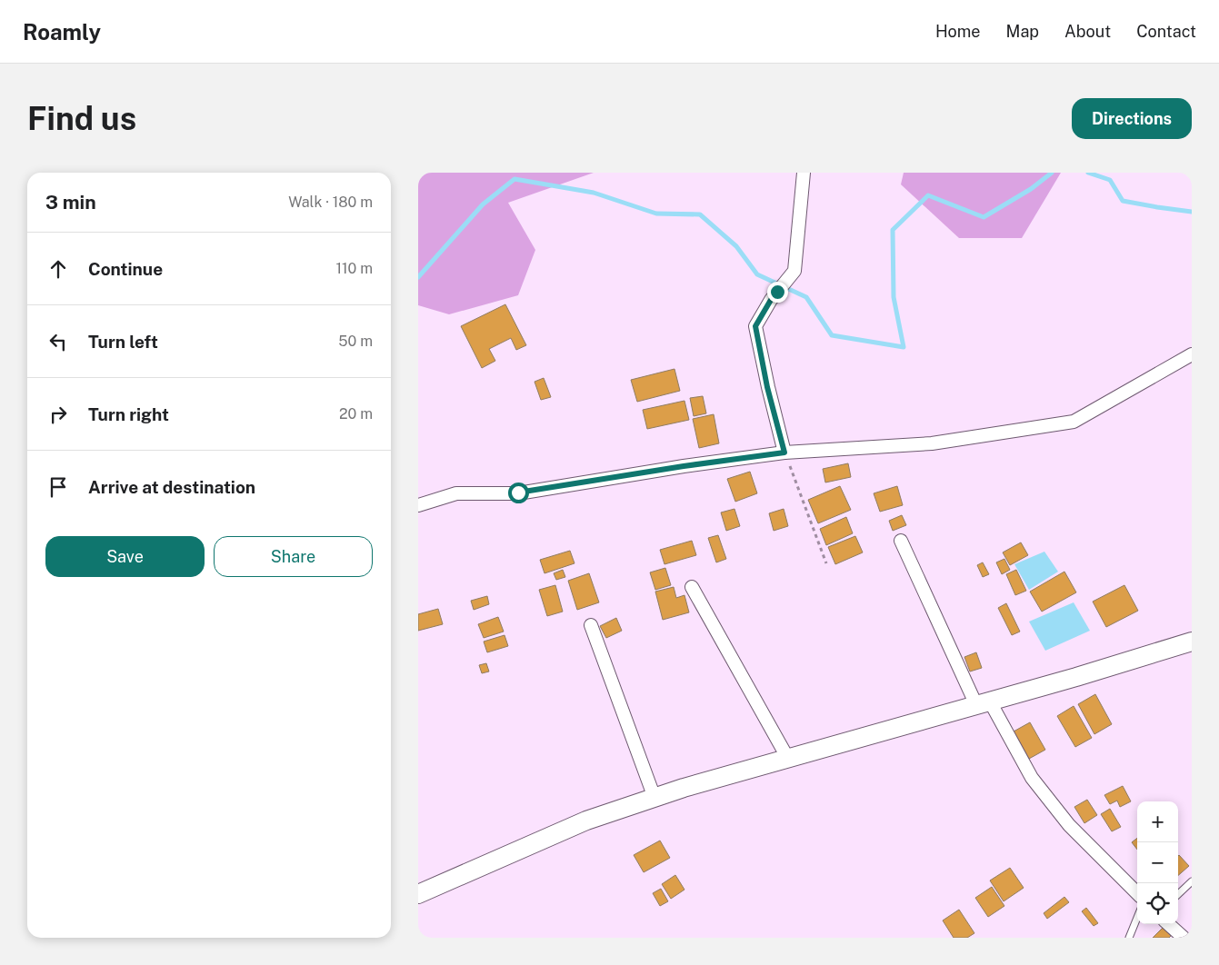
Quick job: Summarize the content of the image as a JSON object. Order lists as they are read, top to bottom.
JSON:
{
  "page": {
    "header": "Roamly",
    "nav": [
      "Home",
      "Map",
      "About",
      "Contact"
    ],
    "buttons": [
      "Directions",
      ["Save", "Share"]
    ],
    "title": "Find us",
    "heading": ["3 min", "Walk · 180 m"],
    "list": [
      ["Continue", "110 m"],
      ["Turn left", "50 m"],
      ["Turn right", "20 m"],
      "Arrive at destination"
    ],
    "map_buttons": ["+", "−"]
  }
}
